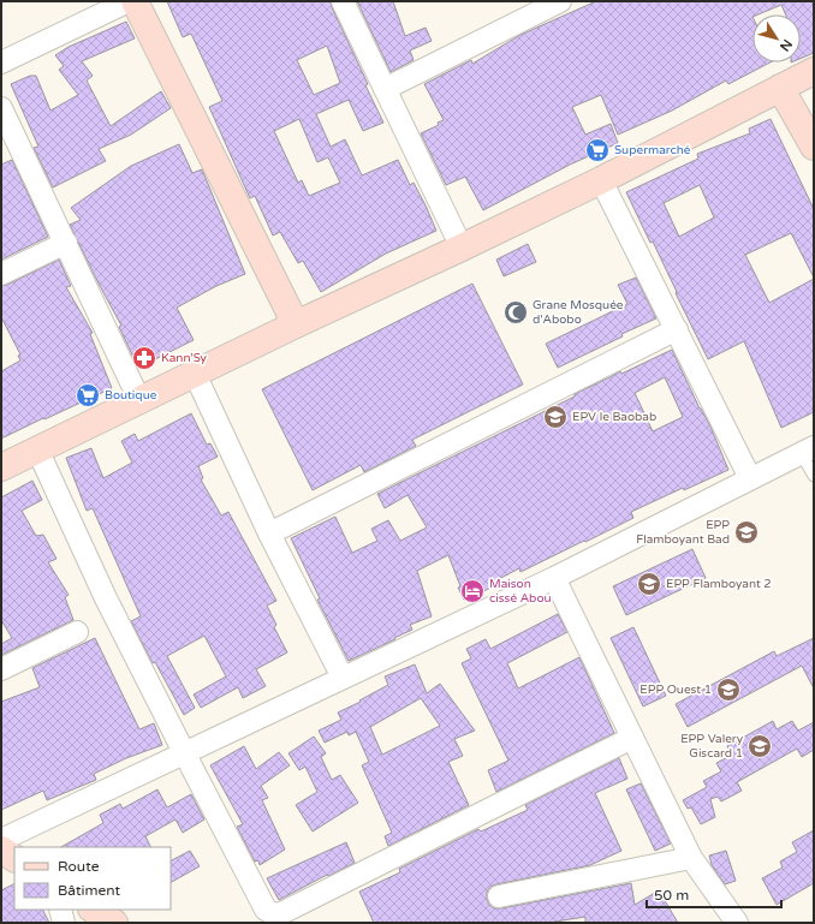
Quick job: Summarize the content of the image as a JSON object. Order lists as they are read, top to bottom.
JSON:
{
  "places": {
    "supermarket": ["Supermarché", "Boutique"],
    "mosque": ["Grane Mosquée d'Abobo"],
    "pharmacy": ["Kann’Sy"],
    "school or university": [
      "EPV le Baobab",
      "EPP Flamboyant Bad",
      "EPP Flamboyant 2",
      "EPP Ouest 1",
      "EPP Valery Giscard 1"
    ],
    "hotel": ["Maison cissé Abou"]
  },
  "legend": ["Route", "Bâtiment"],
  "scale_bar": "50 m",
  "north": "bottom right"
}
